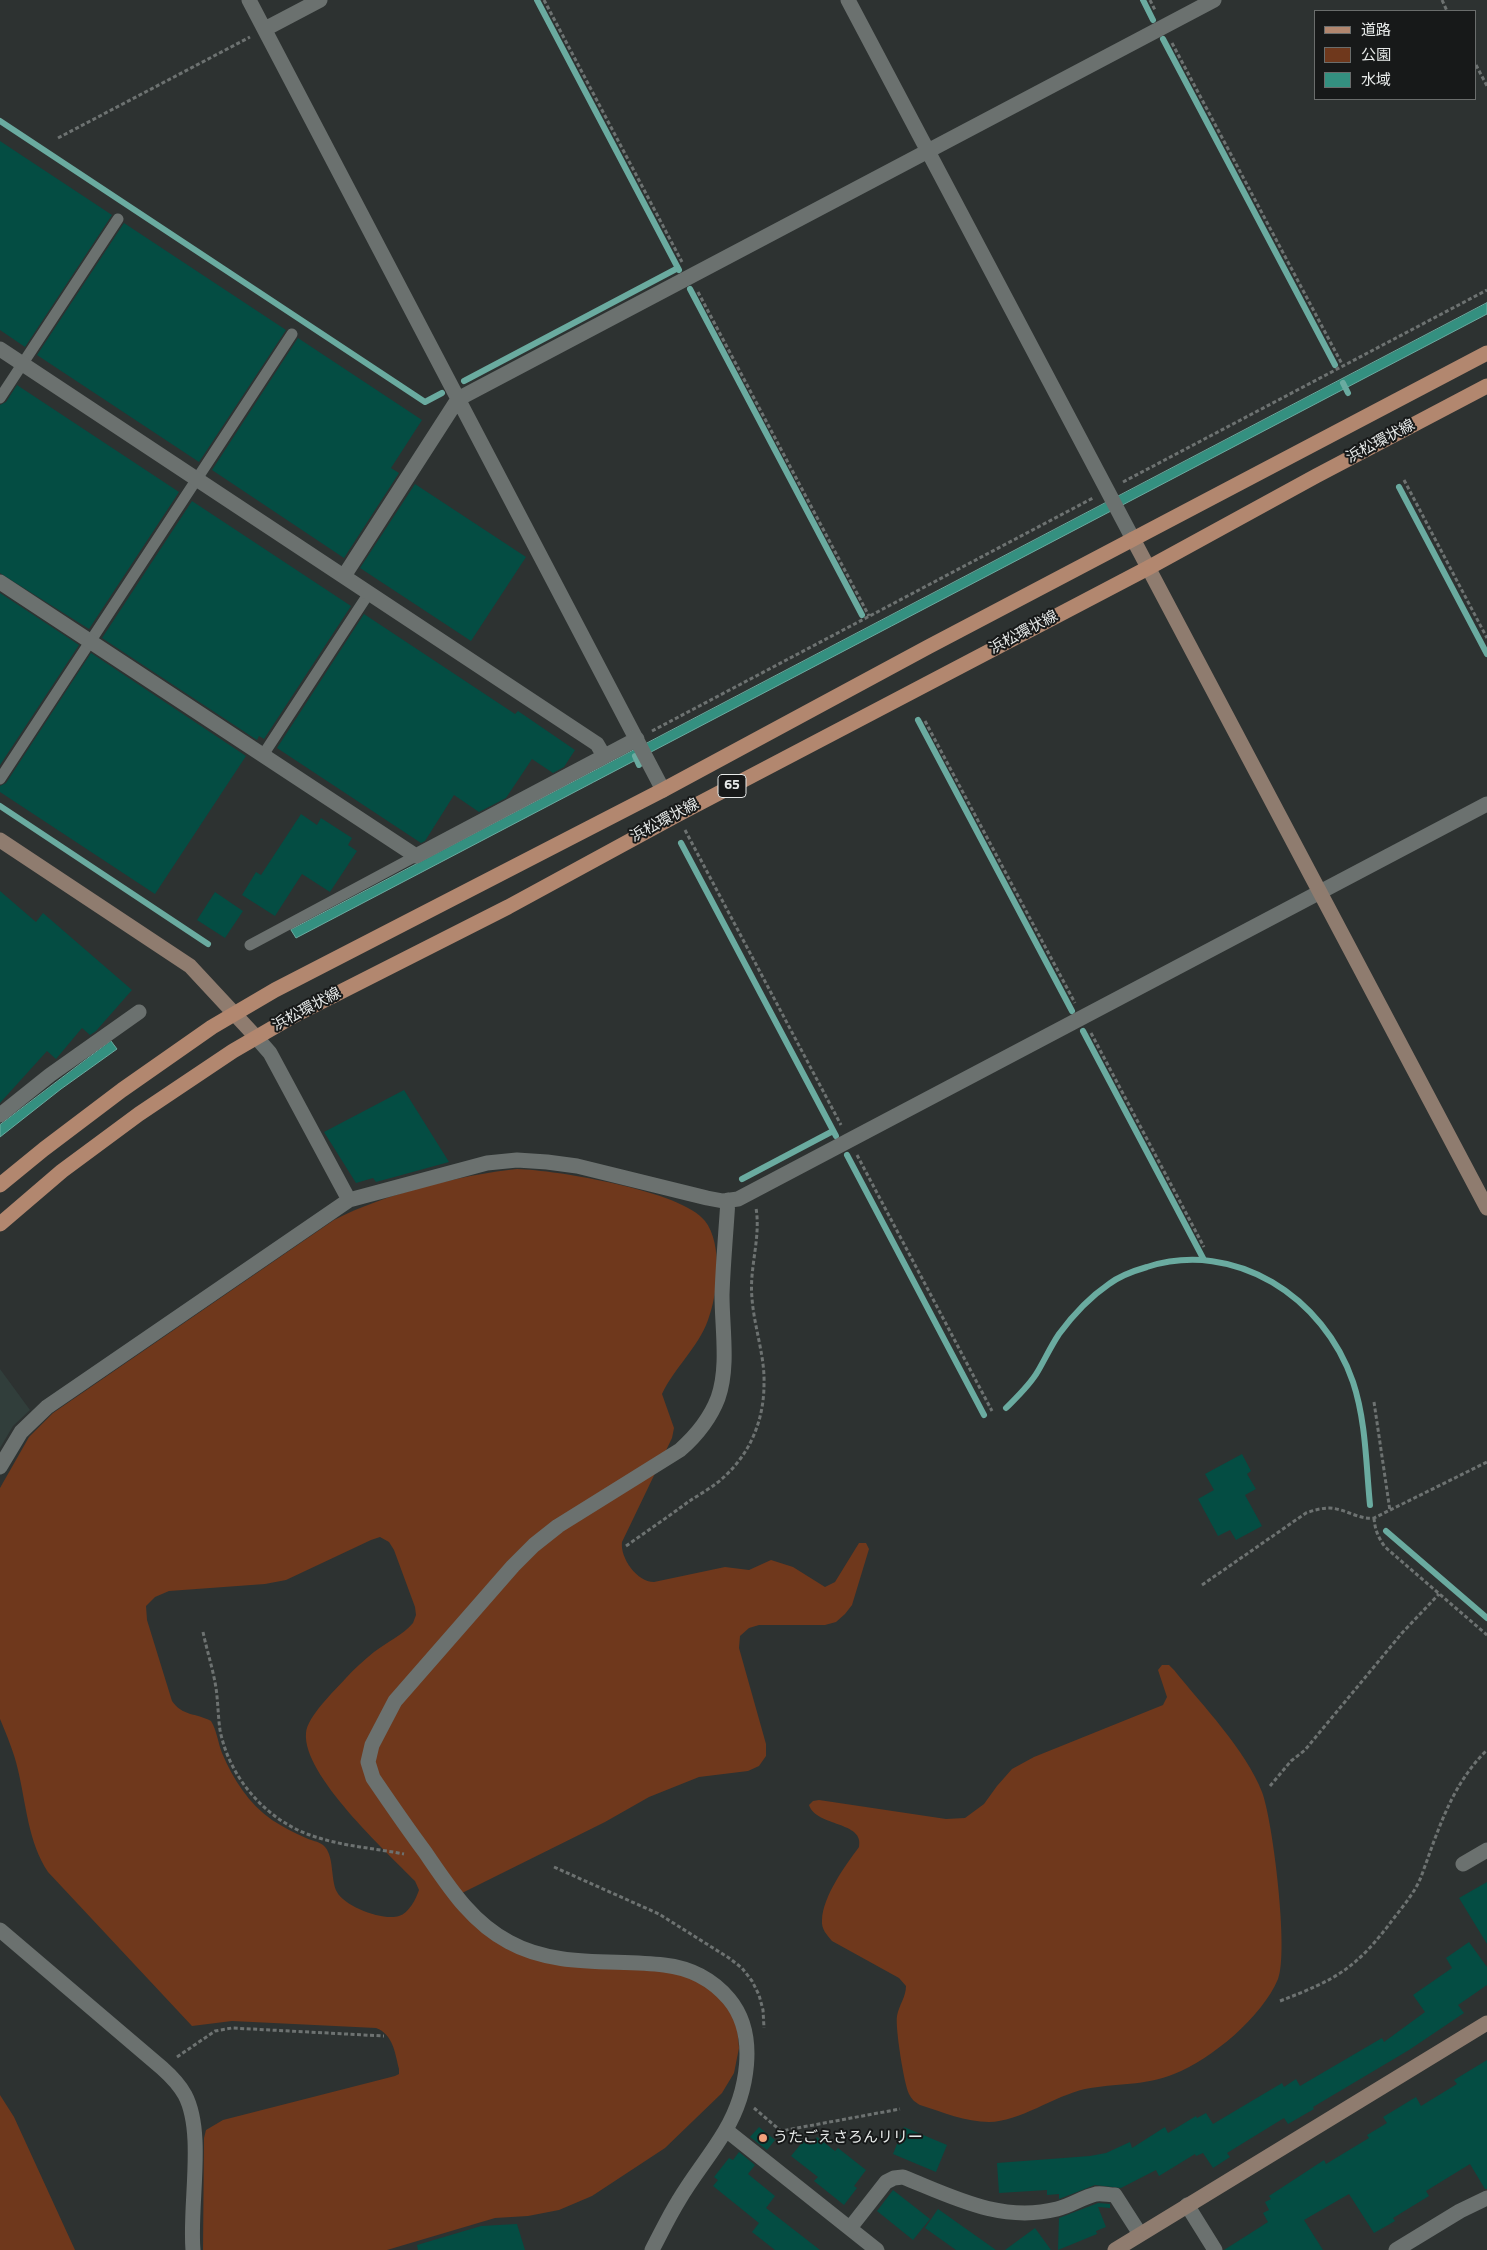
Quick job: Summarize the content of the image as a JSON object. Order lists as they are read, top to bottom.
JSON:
{
  "streets": {
    "main road": ["浜松環状線", "65"]
  },
  "places": ["うたごえさろんリリー"],
  "legend": ["道路", "公園", "水域"]
}
